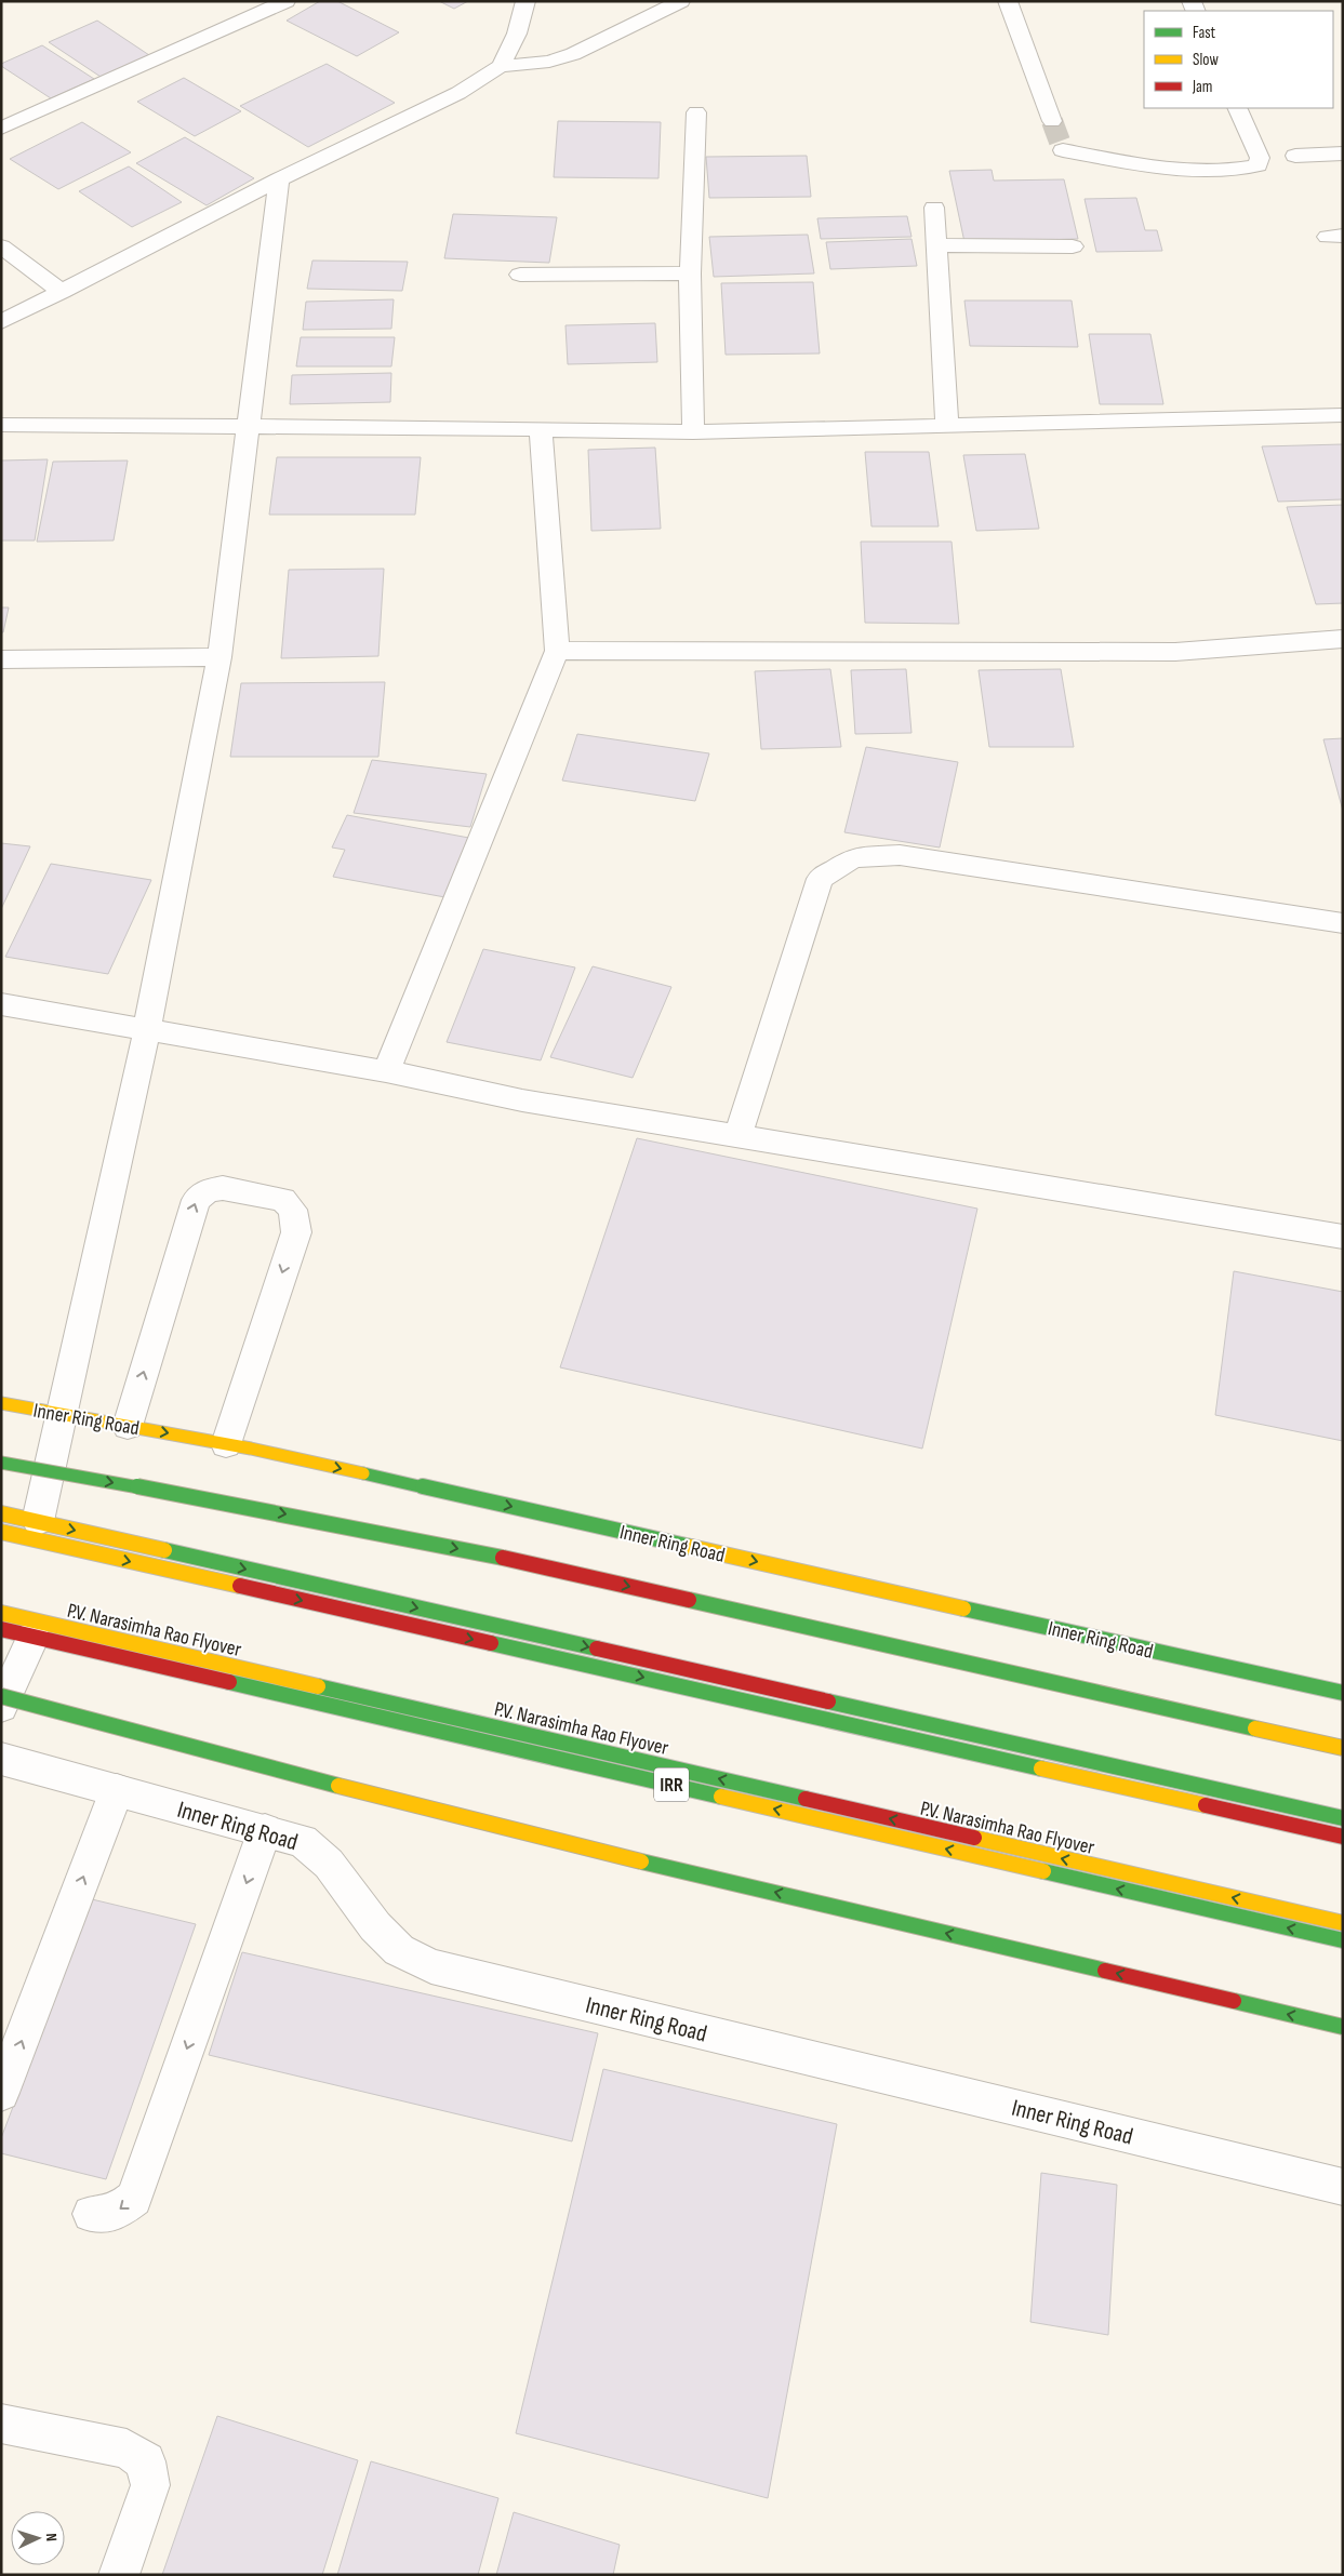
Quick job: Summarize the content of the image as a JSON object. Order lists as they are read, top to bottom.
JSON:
{
  "streets": {
    "main road": ["Inner Ring Road", "P.V. Narasimha Rao Flyover", "IRR"]
  },
  "legend": ["Fast", "Slow", "Jam"],
  "north": "right"
}
